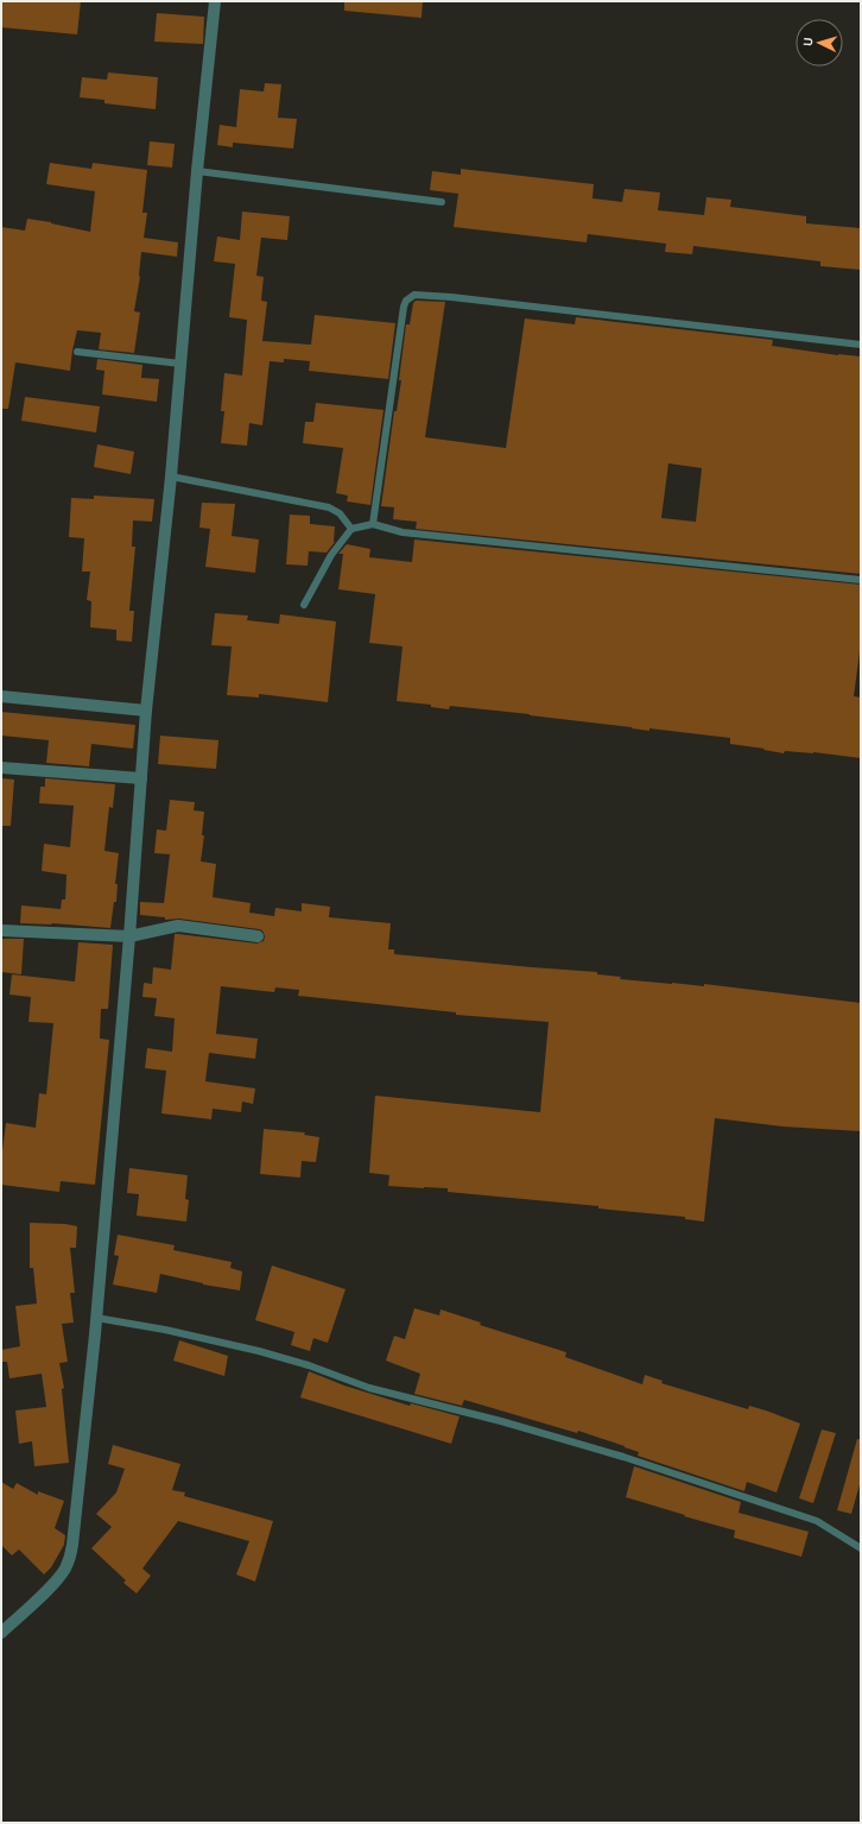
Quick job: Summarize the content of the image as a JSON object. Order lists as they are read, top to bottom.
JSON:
{
  "north": "left"
}
